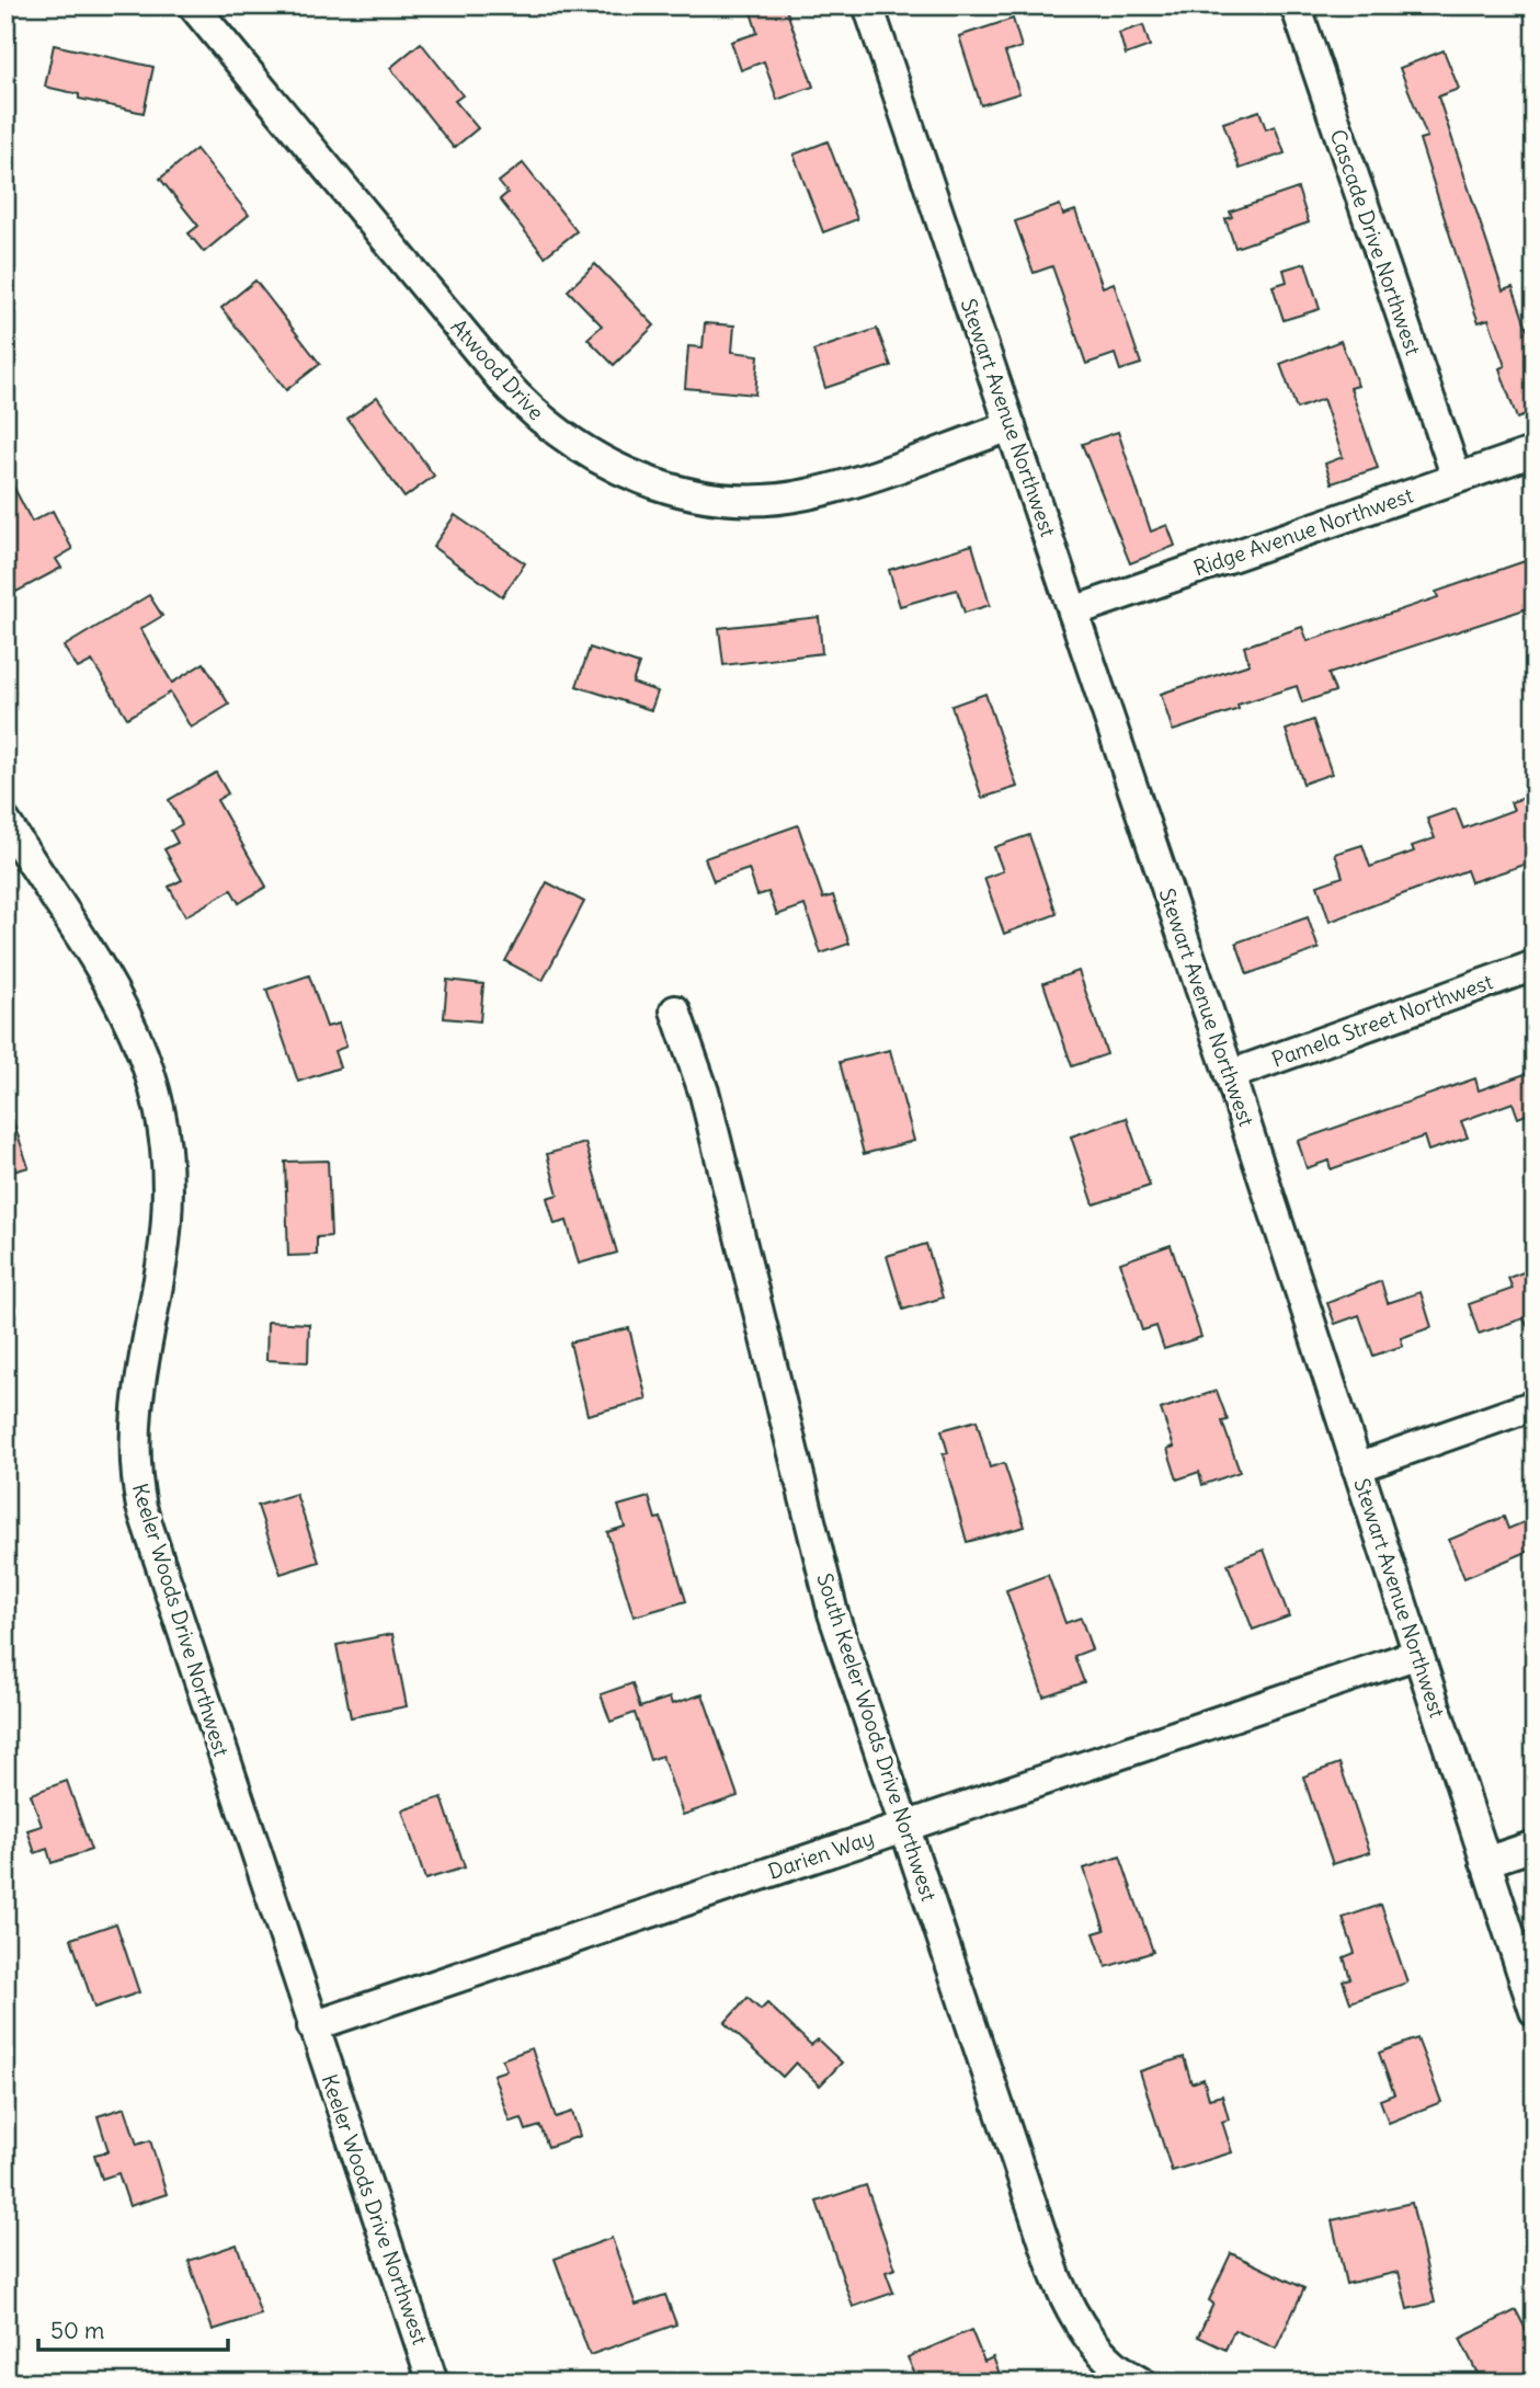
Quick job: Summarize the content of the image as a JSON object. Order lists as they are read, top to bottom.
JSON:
{
  "streets": {
    "street": [
      "Cascade Drive Northwest",
      "Atwood Drive",
      "Stewart Avenue Northwest",
      "Ridge Avenue Northwest",
      "Pamela Street Northwest",
      "Keeler Woods Drive Northwest",
      "South Keeler Woods Drive Northwest",
      "Darien Way"
    ]
  },
  "crossings": [
    ["Cascade Drive Northwest", "Ridge Avenue Northwest"],
    ["Atwood Drive", "Stewart Avenue Northwest"],
    ["Stewart Avenue Northwest", "Ridge Avenue Northwest"],
    ["Stewart Avenue Northwest", "Pamela Street Northwest"],
    ["Stewart Avenue Northwest", "Darien Way"],
    ["Keeler Woods Drive Northwest", "Darien Way"],
    ["South Keeler Woods Drive Northwest", "Darien Way"]
  ],
  "scale_bar": "50 m"
}
